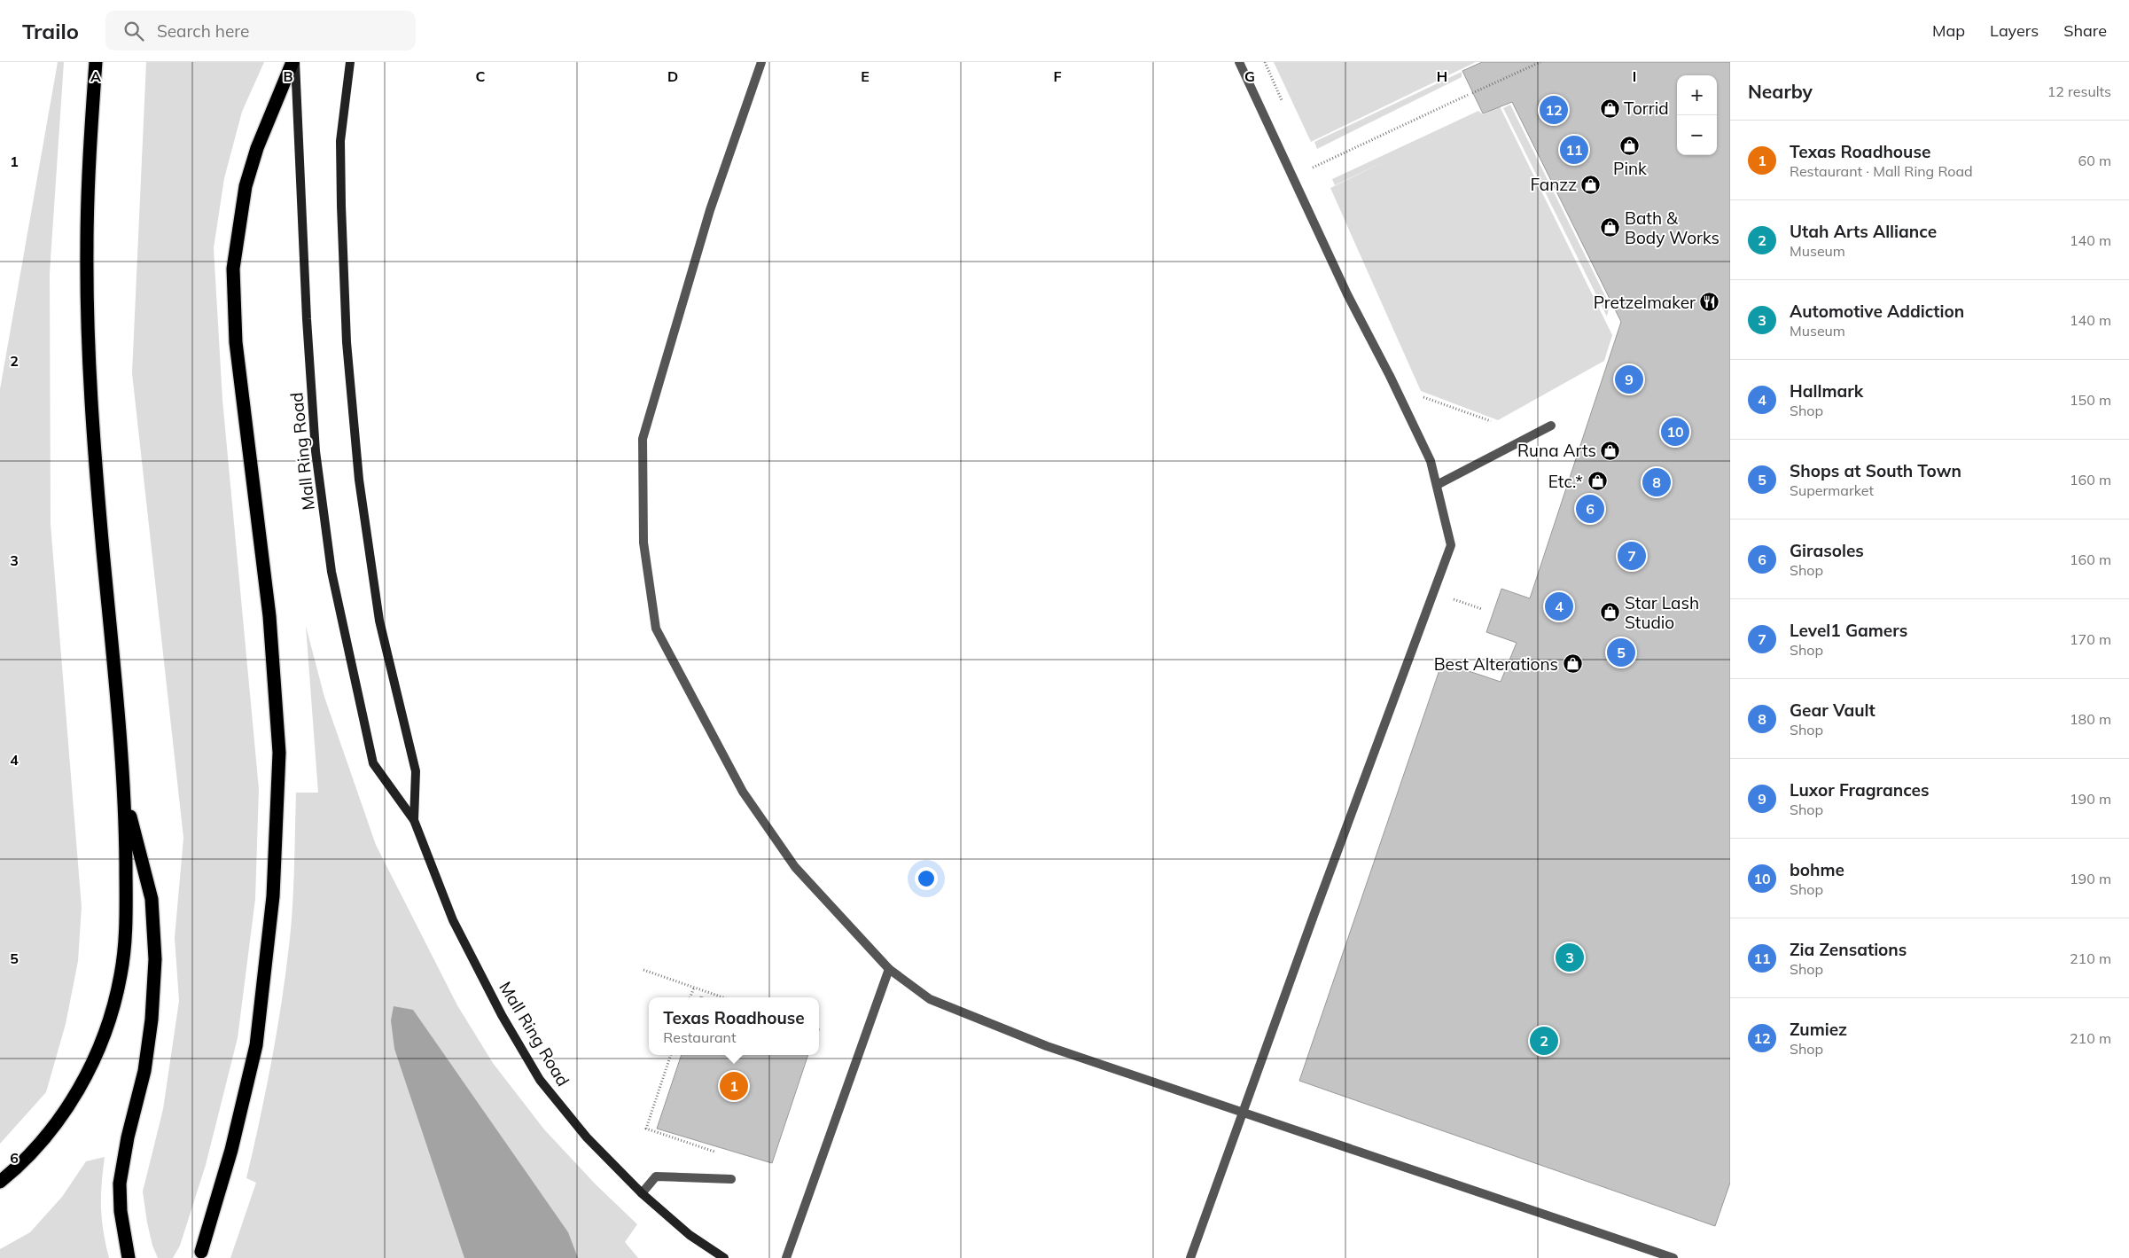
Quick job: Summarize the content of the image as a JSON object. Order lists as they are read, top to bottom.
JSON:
{
  "streets": {
    "street": ["Mall Ring Road"]
  },
  "places": {
    "shop": [
      "Torrid",
      "Pink",
      "Fanzz",
      "Bath & Body Works",
      "Runa Arts",
      "Etc.*",
      "Star Lash Studio",
      "Best Alterations"
    ],
    "restaurant": ["Pretzelmaker"]
  },
  "page": {
    "header": "Trailo",
    "search": "Search here",
    "nav": ["Map", "Layers", "Share"],
    "heading": ["Nearby", "12 results"],
    "map_buttons": ["+", "−"],
    "pins": [
      "12",
      "11",
      "9",
      "10",
      "8",
      "6",
      "7",
      "4",
      "5",
      "3",
      "2",
      "1"
    ],
    "list": [
      {
        "mark": "1",
        "name": "Texas Roadhouse",
        "note": "Restaurant · Mall Ring Road",
        "value": "60 m"
      },
      {
        "mark": "2",
        "name": "Utah Arts Alliance",
        "note": "Museum",
        "value": "140 m"
      },
      {
        "mark": "3",
        "name": "Automotive Addiction",
        "note": "Museum",
        "value": "140 m"
      },
      {
        "mark": "4",
        "name": "Hallmark",
        "note": "Shop",
        "value": "150 m"
      },
      {
        "mark": "5",
        "name": "Shops at South Town",
        "note": "Supermarket",
        "value": "160 m"
      },
      {
        "mark": "6",
        "name": "Girasoles",
        "note": "Shop",
        "value": "160 m"
      },
      {
        "mark": "7",
        "name": "Level1 Gamers",
        "note": "Shop",
        "value": "170 m"
      },
      {
        "mark": "8",
        "name": "Gear Vault",
        "note": "Shop",
        "value": "180 m"
      },
      {
        "mark": "9",
        "name": "Luxor Fragrances",
        "note": "Shop",
        "value": "190 m"
      },
      {
        "mark": "10",
        "name": "bohme",
        "note": "Shop",
        "value": "190 m"
      },
      {
        "mark": "11",
        "name": "Zia Zensations",
        "note": "Shop",
        "value": "210 m"
      },
      {
        "mark": "12",
        "name": "Zumiez",
        "note": "Shop",
        "value": "210 m"
      }
    ],
    "popup": ["Texas Roadhouse", "Restaurant"]
  },
  "grid": {
    "columns": [
      "A",
      "B",
      "C",
      "D",
      "E",
      "F",
      "G",
      "H",
      "I"
    ],
    "rows": [
      "1",
      "2",
      "3",
      "4",
      "5",
      "6"
    ]
  }
}
